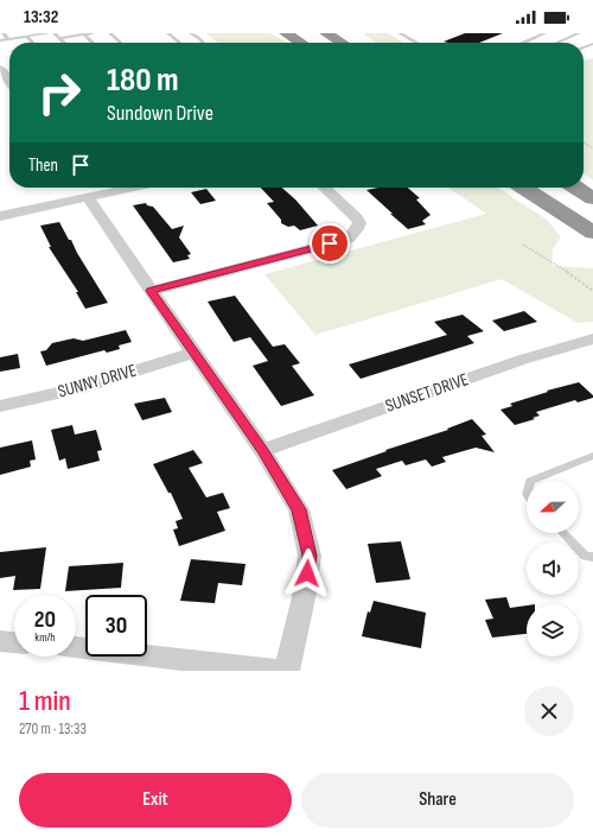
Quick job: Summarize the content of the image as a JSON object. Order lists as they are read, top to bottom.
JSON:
{
  "streets": {
    "street": ["SUNNY DRIVE", "SUNSET DRIVE"]
  },
  "north": "left",
  "page": {
    "status": "13:32",
    "turn": ["180 m", "Sundown Drive"],
    "then": "Then",
    "speed": "20 km/h",
    "limit": "30",
    "heading": ["1 min", "270 m · 13:33"],
    "buttons": ["Exit", "Share"]
  }
}
